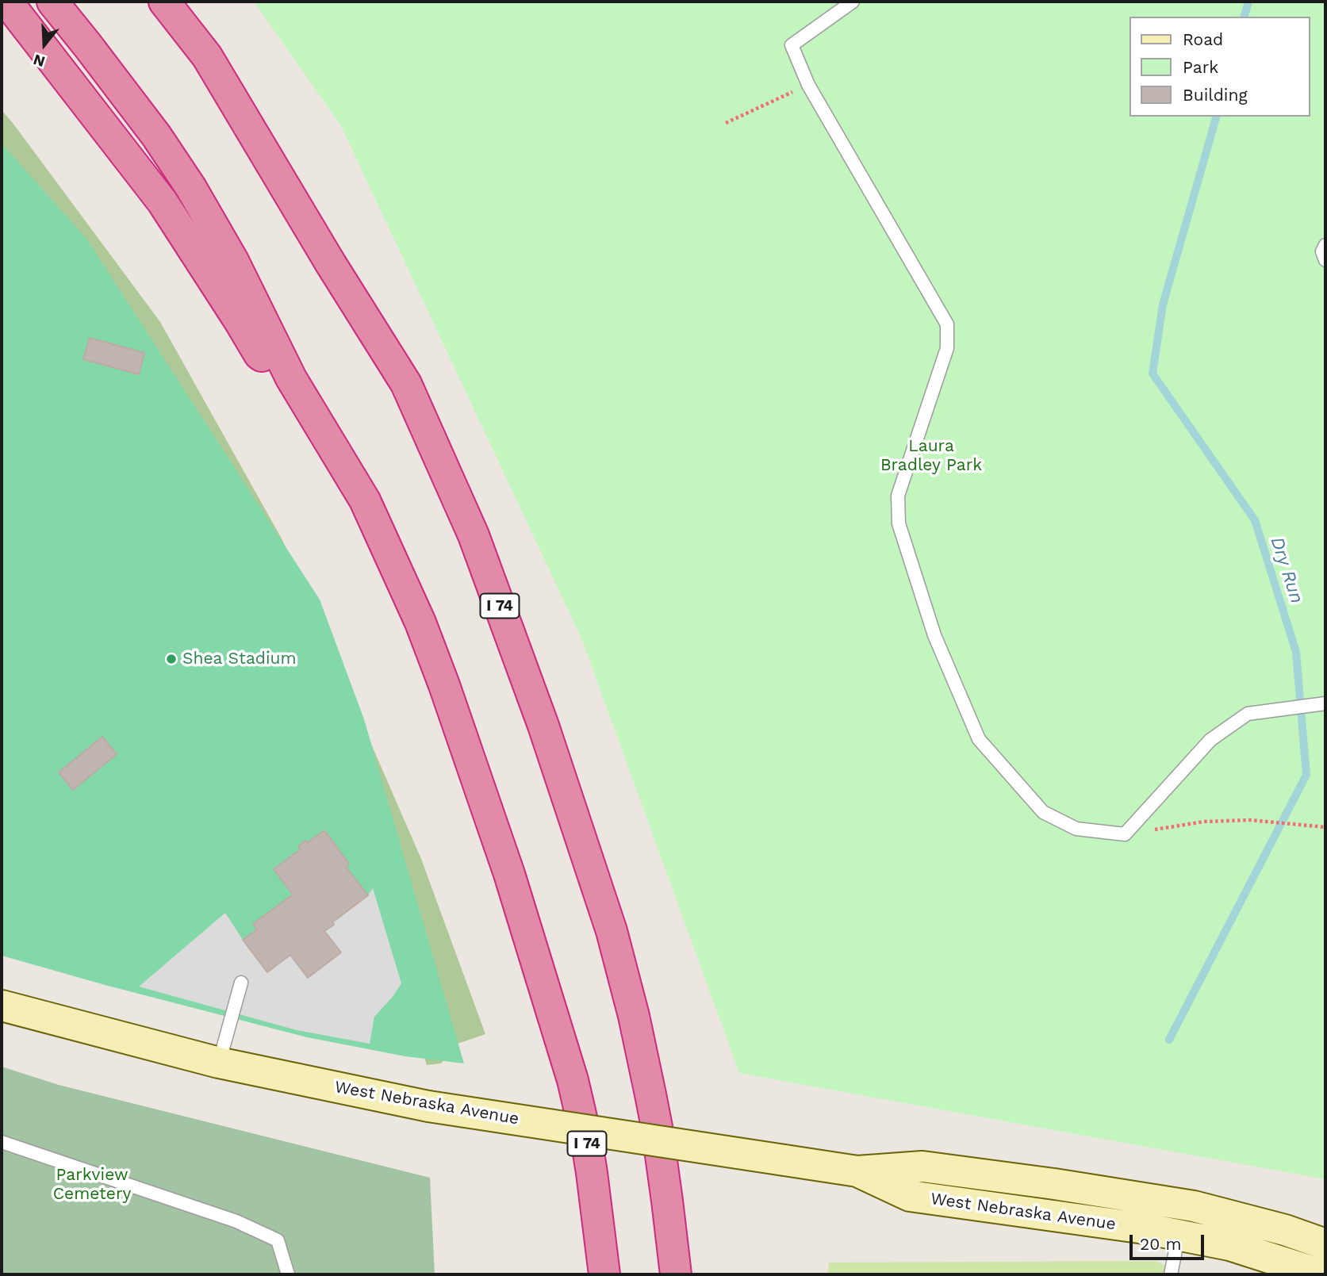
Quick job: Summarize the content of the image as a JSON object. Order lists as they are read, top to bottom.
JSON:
{
  "streets": {
    "highway": ["I 74"],
    "main road": ["West Nebraska Avenue"]
  },
  "water": ["Dry Run"],
  "parks": ["Laura Bradley Park", "Parkview Cemetery"],
  "places": ["Shea Stadium"],
  "legend": ["Road", "Park", "Building"],
  "scale_bar": "20 m",
  "north": "bottom"
}
